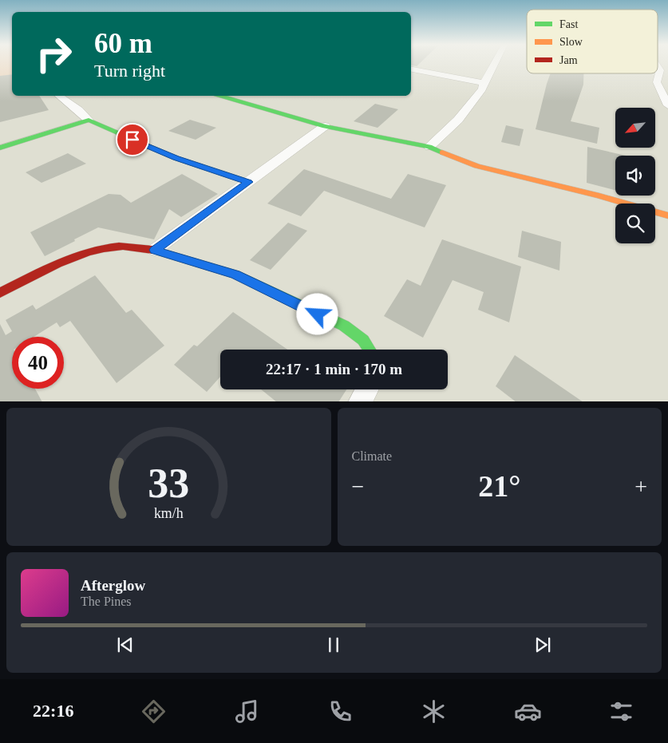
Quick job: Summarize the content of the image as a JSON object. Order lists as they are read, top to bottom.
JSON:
{
  "legend": ["Fast", "Slow", "Jam"],
  "north": "bottom left",
  "page": {
    "turn": ["60 m", "Turn right"],
    "limit": "40",
    "trip": "22:17 · 1 min · 170 m",
    "tile": "Climate",
    "heat": ["−", "21°", "+"],
    "song": ["Afterglow", "The Pines"],
    "tabs": "22:16",
    "gauge": ["33", "km/h"]
  }
}
